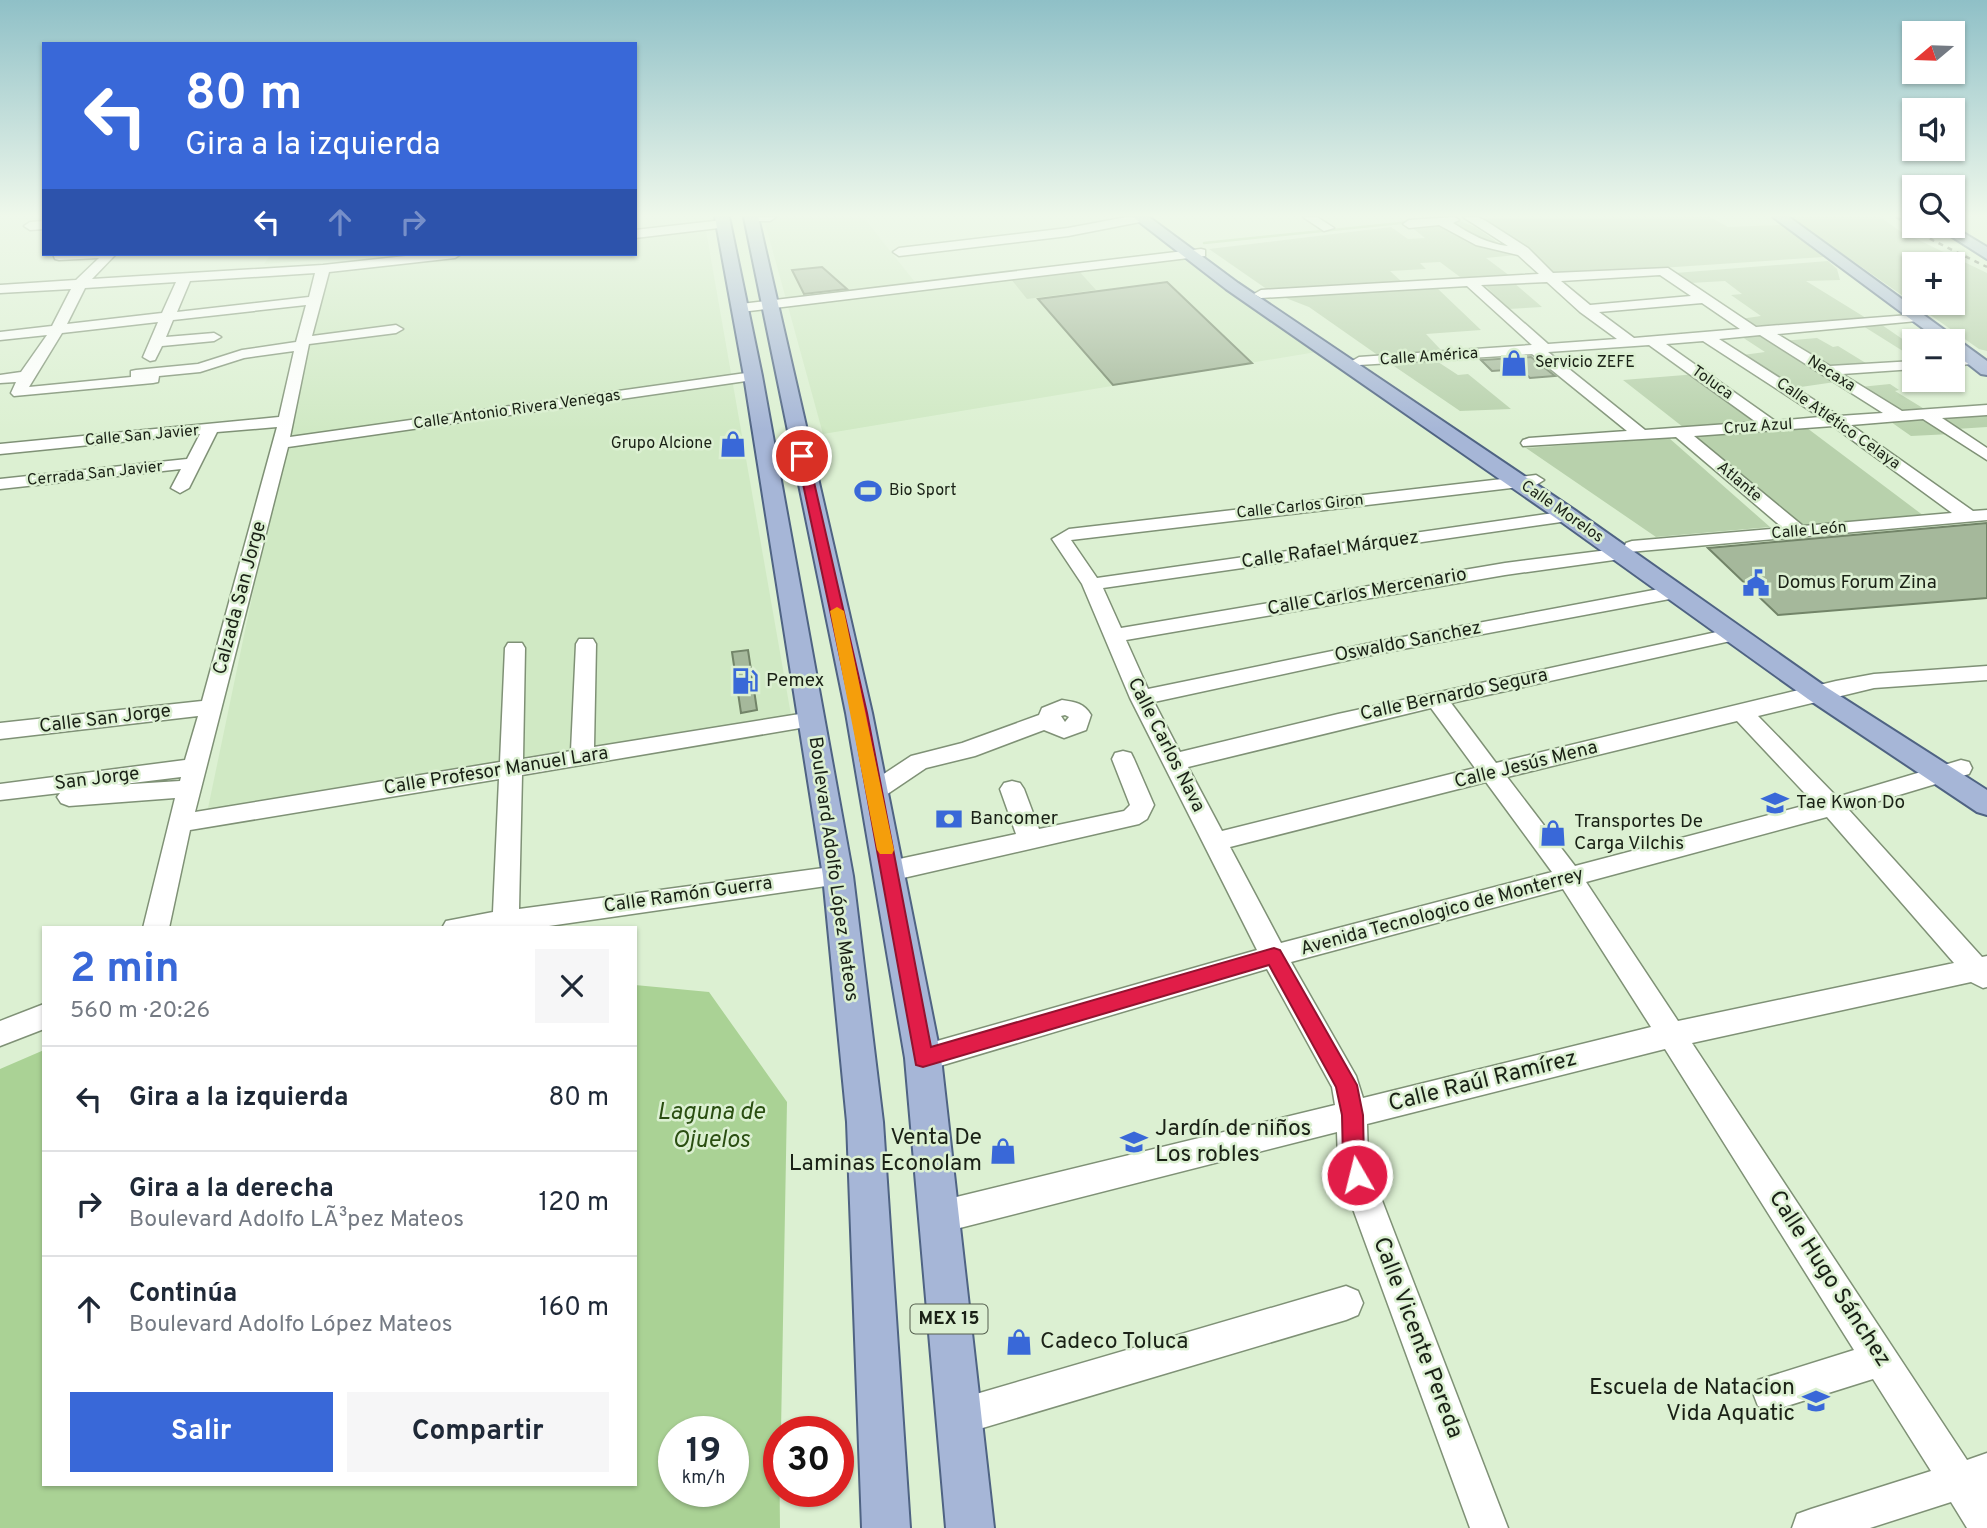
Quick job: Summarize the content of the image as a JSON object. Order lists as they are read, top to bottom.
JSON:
{
  "streets": {
    "main road": ["Calle Morelos", "Boulevard Adolfo López Mateos", "MEX 15"],
    "street": [
      "Calle América",
      "Necaxa",
      "Toluca",
      "Calle Antonio Rivera Venegas",
      "Calle Atlético Celaya",
      "Cruz Azul",
      "Calle San Javier",
      "Cerrada San Javier",
      "Atlante",
      "Calle Carlos Giron",
      "Calle León",
      "Calle Rafael Márquez",
      "Calle Carlos Mercenario",
      "Calzada San Jorge",
      "Oswaldo Sanchez",
      "Calle Bernardo Segura",
      "Calle San Jorge",
      "Calle Carlos Nava",
      "Calle Jesús Mena",
      "Calle Profesor Manuel Lara",
      "San Jorge",
      "Calle Ramón Guerra",
      "Avenida Tecnologico de Monterrey",
      "Calle Raúl Ramírez",
      "Calle Hugo Sánchez",
      "Calle Vicente Pereda"
    ]
  },
  "crossings": [
    ["Calle América", "Necaxa"],
    ["Calle América", "Toluca"],
    ["Calle América", "Calle Atlético Celaya"],
    ["Calle América", "Calle Morelos"],
    ["Necaxa", "Cruz Azul"],
    ["Toluca", "Cruz Azul"],
    ["Calle Antonio Rivera Venegas", "Calzada San Jorge"],
    ["Calle Antonio Rivera Venegas", "Boulevard Adolfo López Mateos"],
    ["Calle Atlético Celaya", "Cruz Azul"],
    ["Calle Atlético Celaya", "Calle León"],
    ["Cruz Azul", "Atlante"],
    ["Calle San Javier", "Cerrada San Javier"],
    ["Calle San Javier", "Calzada San Jorge"],
    ["Atlante", "Calle León"],
    ["Calle Carlos Giron", "Calle Morelos"],
    ["Calle Carlos Giron", "Calle Carlos Nava"],
    ["Calle Morelos", "Calle León"],
    ["Calle Morelos", "Calle Rafael Márquez"],
    ["Calle Morelos", "Calle Carlos Mercenario"],
    ["Calle Morelos", "Oswaldo Sanchez"],
    ["Calle Morelos", "Calle Bernardo Segura"],
    ["Calle Morelos", "Calle Jesús Mena"],
    ["Calle Morelos", "Avenida Tecnologico de Monterrey"],
    ["Calle León", "Calle Carlos Mercenario"],
    ["Calle Rafael Márquez", "Calle Carlos Nava"],
    ["Calle Carlos Mercenario", "Calle Carlos Nava"],
    ["Calzada San Jorge", "Calle San Jorge"],
    ["Calzada San Jorge", "Calle Profesor Manuel Lara"],
    ["Calzada San Jorge", "San Jorge"],
    ["Oswaldo Sanchez", "Calle Carlos Nava"],
    ["Calle Bernardo Segura", "Calle Carlos Nava"],
    ["Calle Bernardo Segura", "Calle Hugo Sánchez"],
    ["Calle Carlos Nava", "Calle Jesús Mena"],
    ["Calle Carlos Nava", "Avenida Tecnologico de Monterrey"],
    ["Calle Carlos Nava", "Calle Vicente Pereda"],
    ["Calle Jesús Mena", "Calle Hugo Sánchez"],
    ["Calle Profesor Manuel Lara", "Boulevard Adolfo López Mateos"],
    ["Boulevard Adolfo López Mateos", "Calle Ramón Guerra"],
    ["Avenida Tecnologico de Monterrey", "Calle Hugo Sánchez"],
    ["Avenida Tecnologico de Monterrey", "MEX 15"],
    ["Avenida Tecnologico de Monterrey", "Calle Vicente Pereda"],
    ["Calle Raúl Ramírez", "Calle Hugo Sánchez"],
    ["Calle Raúl Ramírez", "MEX 15"],
    ["Calle Raúl Ramírez", "Calle Vicente Pereda"]
  ],
  "water": ["Laguna de Ojuelos"],
  "places": {
    "shop": [
      "Servicio ZEFE",
      "Grupo Alcione",
      "Transportes De Carga Vilchis",
      "Venta De Laminas Econolam",
      "Cadeco Toluca"
    ],
    "sports": ["Bio Sport"],
    "public building": ["Domus Forum Zina"],
    "fuel station": ["Pemex"],
    "school or university": ["Tae Kwon Do", "Jardín de niños Los robles", "Escuela de Natacion Vida Aquatic"],
    "bank": ["Bancomer"]
  },
  "north": "left",
  "page": {
    "map_buttons": ["+", "−"],
    "turn": ["80 m", "Gira a la izquierda"],
    "heading": ["2 min", "560 m · 20:26"],
    "list": [
      {
        "name": "Gira a la izquierda",
        "value": "80 m"
      },
      {
        "name": "Gira a la derecha",
        "note": "Boulevard Adolfo LÃ³pez Mateos",
        "value": "120 m"
      },
      {
        "name": "Continúa",
        "note": "Boulevard Adolfo López Mateos",
        "value": "160 m"
      }
    ],
    "buttons": ["Salir", "Compartir"],
    "speed": "19 km/h",
    "limit": "30"
  }
}
